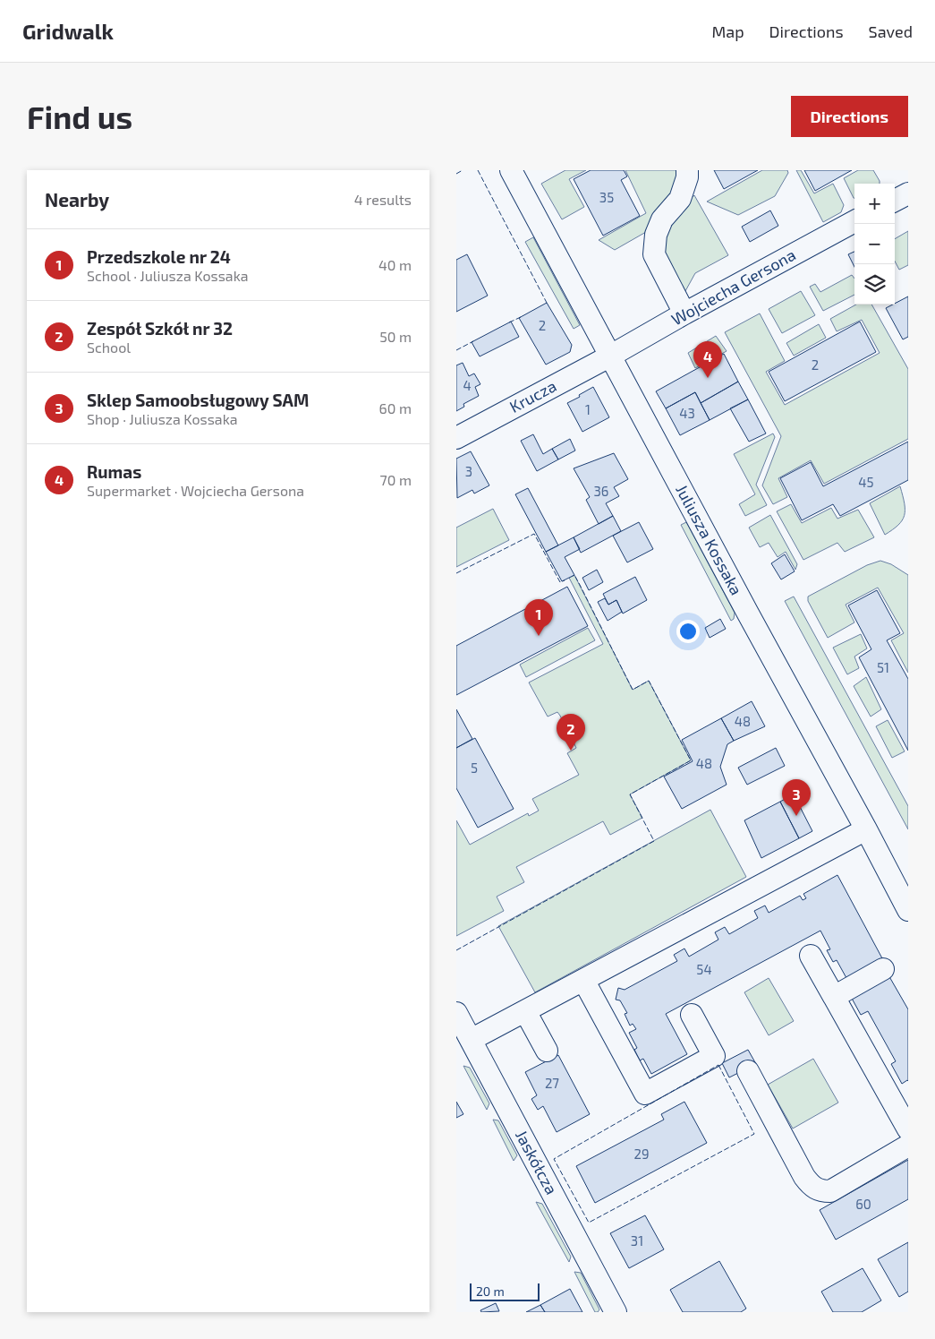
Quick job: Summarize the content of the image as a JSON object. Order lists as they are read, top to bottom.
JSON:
{
  "streets": {
    "street": [
      "Wojciecha Gersona",
      "Krucza",
      "Juliusza Kossaka",
      "Jaskółcza"
    ]
  },
  "crossings": [
    ["Wojciecha Gersona", "Krucza"],
    ["Wojciecha Gersona", "Juliusza Kossaka"],
    ["Krucza", "Juliusza Kossaka"]
  ],
  "house_numbers": [
    "35",
    "2",
    "2",
    "4",
    "1",
    "43",
    "3",
    "45",
    "36",
    "51",
    "48",
    "48",
    "5",
    "54",
    "27",
    "29",
    "60",
    "31"
  ],
  "scale_bar": "20 m",
  "page": {
    "header": "Gridwalk",
    "nav": ["Map", "Directions", "Saved"],
    "buttons": "Directions",
    "title": "Find us",
    "heading": ["Nearby", "4 results"],
    "map_buttons": ["+", "−"],
    "list": [
      {
        "mark": "1",
        "name": "Przedszkole nr 24",
        "note": "School · Juliusza Kossaka",
        "value": "40 m"
      },
      {
        "mark": "2",
        "name": "Zespół Szkół nr 32",
        "note": "School",
        "value": "50 m"
      },
      {
        "mark": "3",
        "name": "Sklep Samoobsługowy SAM",
        "note": "Shop · Juliusza Kossaka",
        "value": "60 m"
      },
      {
        "mark": "4",
        "name": "Rumas",
        "note": "Supermarket · Wojciecha Gersona",
        "value": "70 m"
      }
    ],
    "pins": [
      "4",
      "1",
      "2",
      "3"
    ],
    "scale": "20 m"
  }
}
